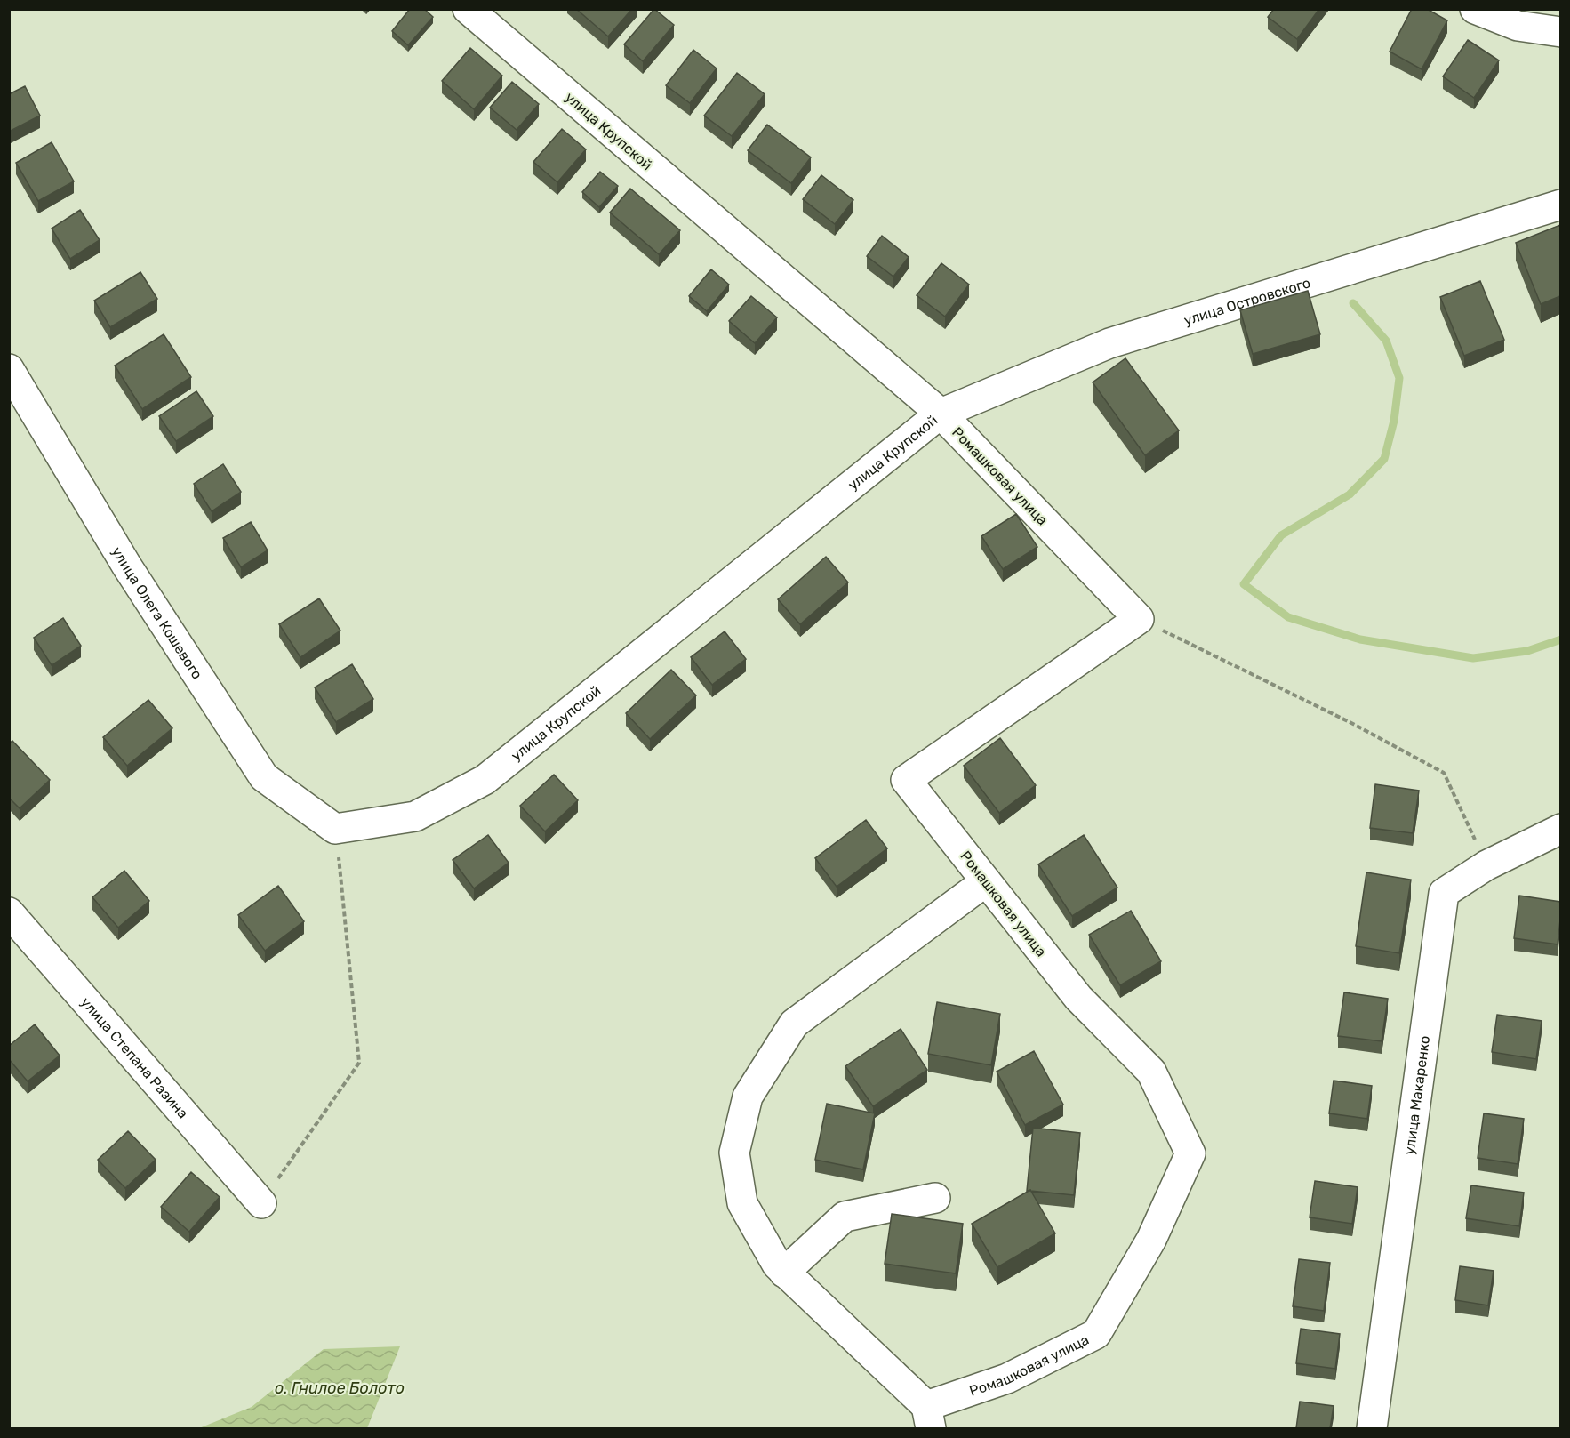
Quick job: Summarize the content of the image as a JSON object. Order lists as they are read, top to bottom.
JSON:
{
  "streets": {
    "street": [
      "улица Крупской",
      "улица Островского",
      "Ромашковая улица",
      "улица Олега Кошевого",
      "улица Степана Разина",
      "улица Макаренко"
    ]
  },
  "crossings": [
    ["улица Крупской", "улица Островского"],
    ["улица Крупской", "Ромашковая улица"],
    ["улица Крупской", "улица Олега Кошевого"],
    ["улица Островского", "Ромашковая улица"]
  ],
  "water": ["о. Гнилое Болото"]
}
